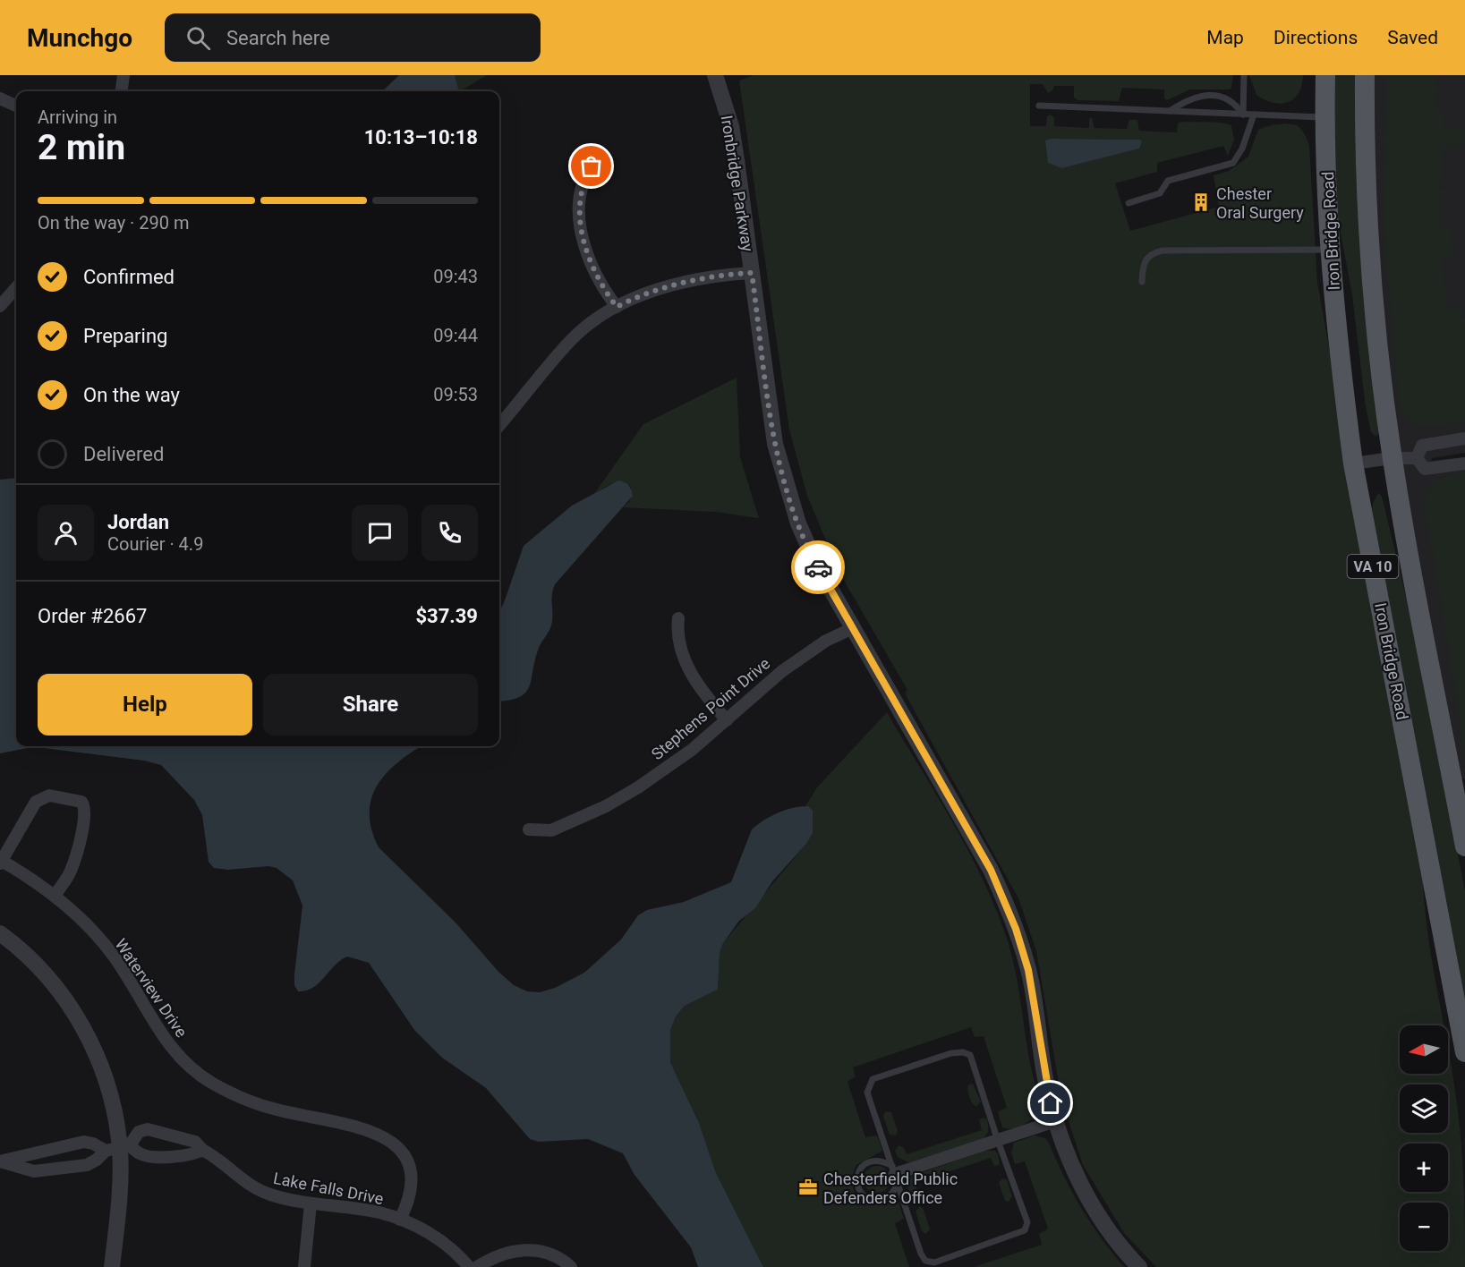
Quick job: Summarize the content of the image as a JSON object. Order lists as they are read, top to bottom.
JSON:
{
  "streets": {
    "main road": ["Iron Bridge Road", "VA 10"],
    "street": [
      "Ironbridge Parkway",
      "Stephens Point Drive",
      "Waterview Drive",
      "Lake Falls Drive"
    ]
  },
  "crossings": [
    ["Ironbridge Parkway", "Stephens Point Drive"],
    ["Waterview Drive", "Lake Falls Drive"]
  ],
  "places": {
    "building": ["Chester Oral Surgery"],
    "office": ["Chesterfield Public Defenders Office"]
  },
  "north": "left",
  "page": {
    "header": "Munchgo",
    "search": "Search here",
    "nav": ["Map", "Directions", "Saved"],
    "heading": ["2 min", "Arriving in", "10:13–10:18"],
    "panel": [
      "Jordan",
      "Courier · 4.9",
      "Order #2667",
      "$37.39"
    ],
    "bar": "On the way · 290 m",
    "list": [
      ["Confirmed", "09:43"],
      ["Preparing", "09:44"],
      ["On the way", "09:53"],
      "Delivered"
    ],
    "buttons": ["Help", "Share"],
    "map_buttons": ["+", "−"]
  }
}
